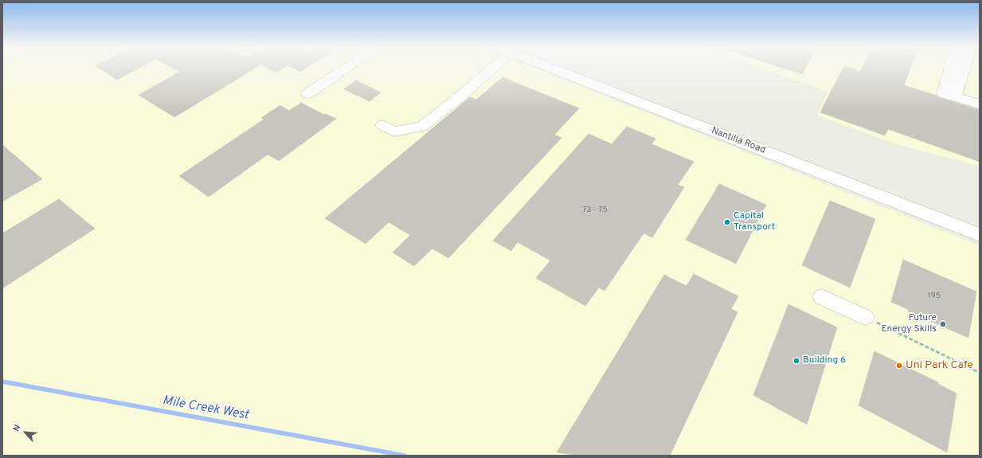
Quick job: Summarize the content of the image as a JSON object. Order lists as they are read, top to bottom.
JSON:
{
  "streets": {
    "street": ["Nantilla Road"]
  },
  "water": ["Mile Creek West"],
  "places": [
    "Capital Transport",
    "Future Energy Skills",
    "Building 6",
    "Uni Park Cafe"
  ],
  "house_numbers": ["73 - 75", "195"],
  "north": "top left"
}
